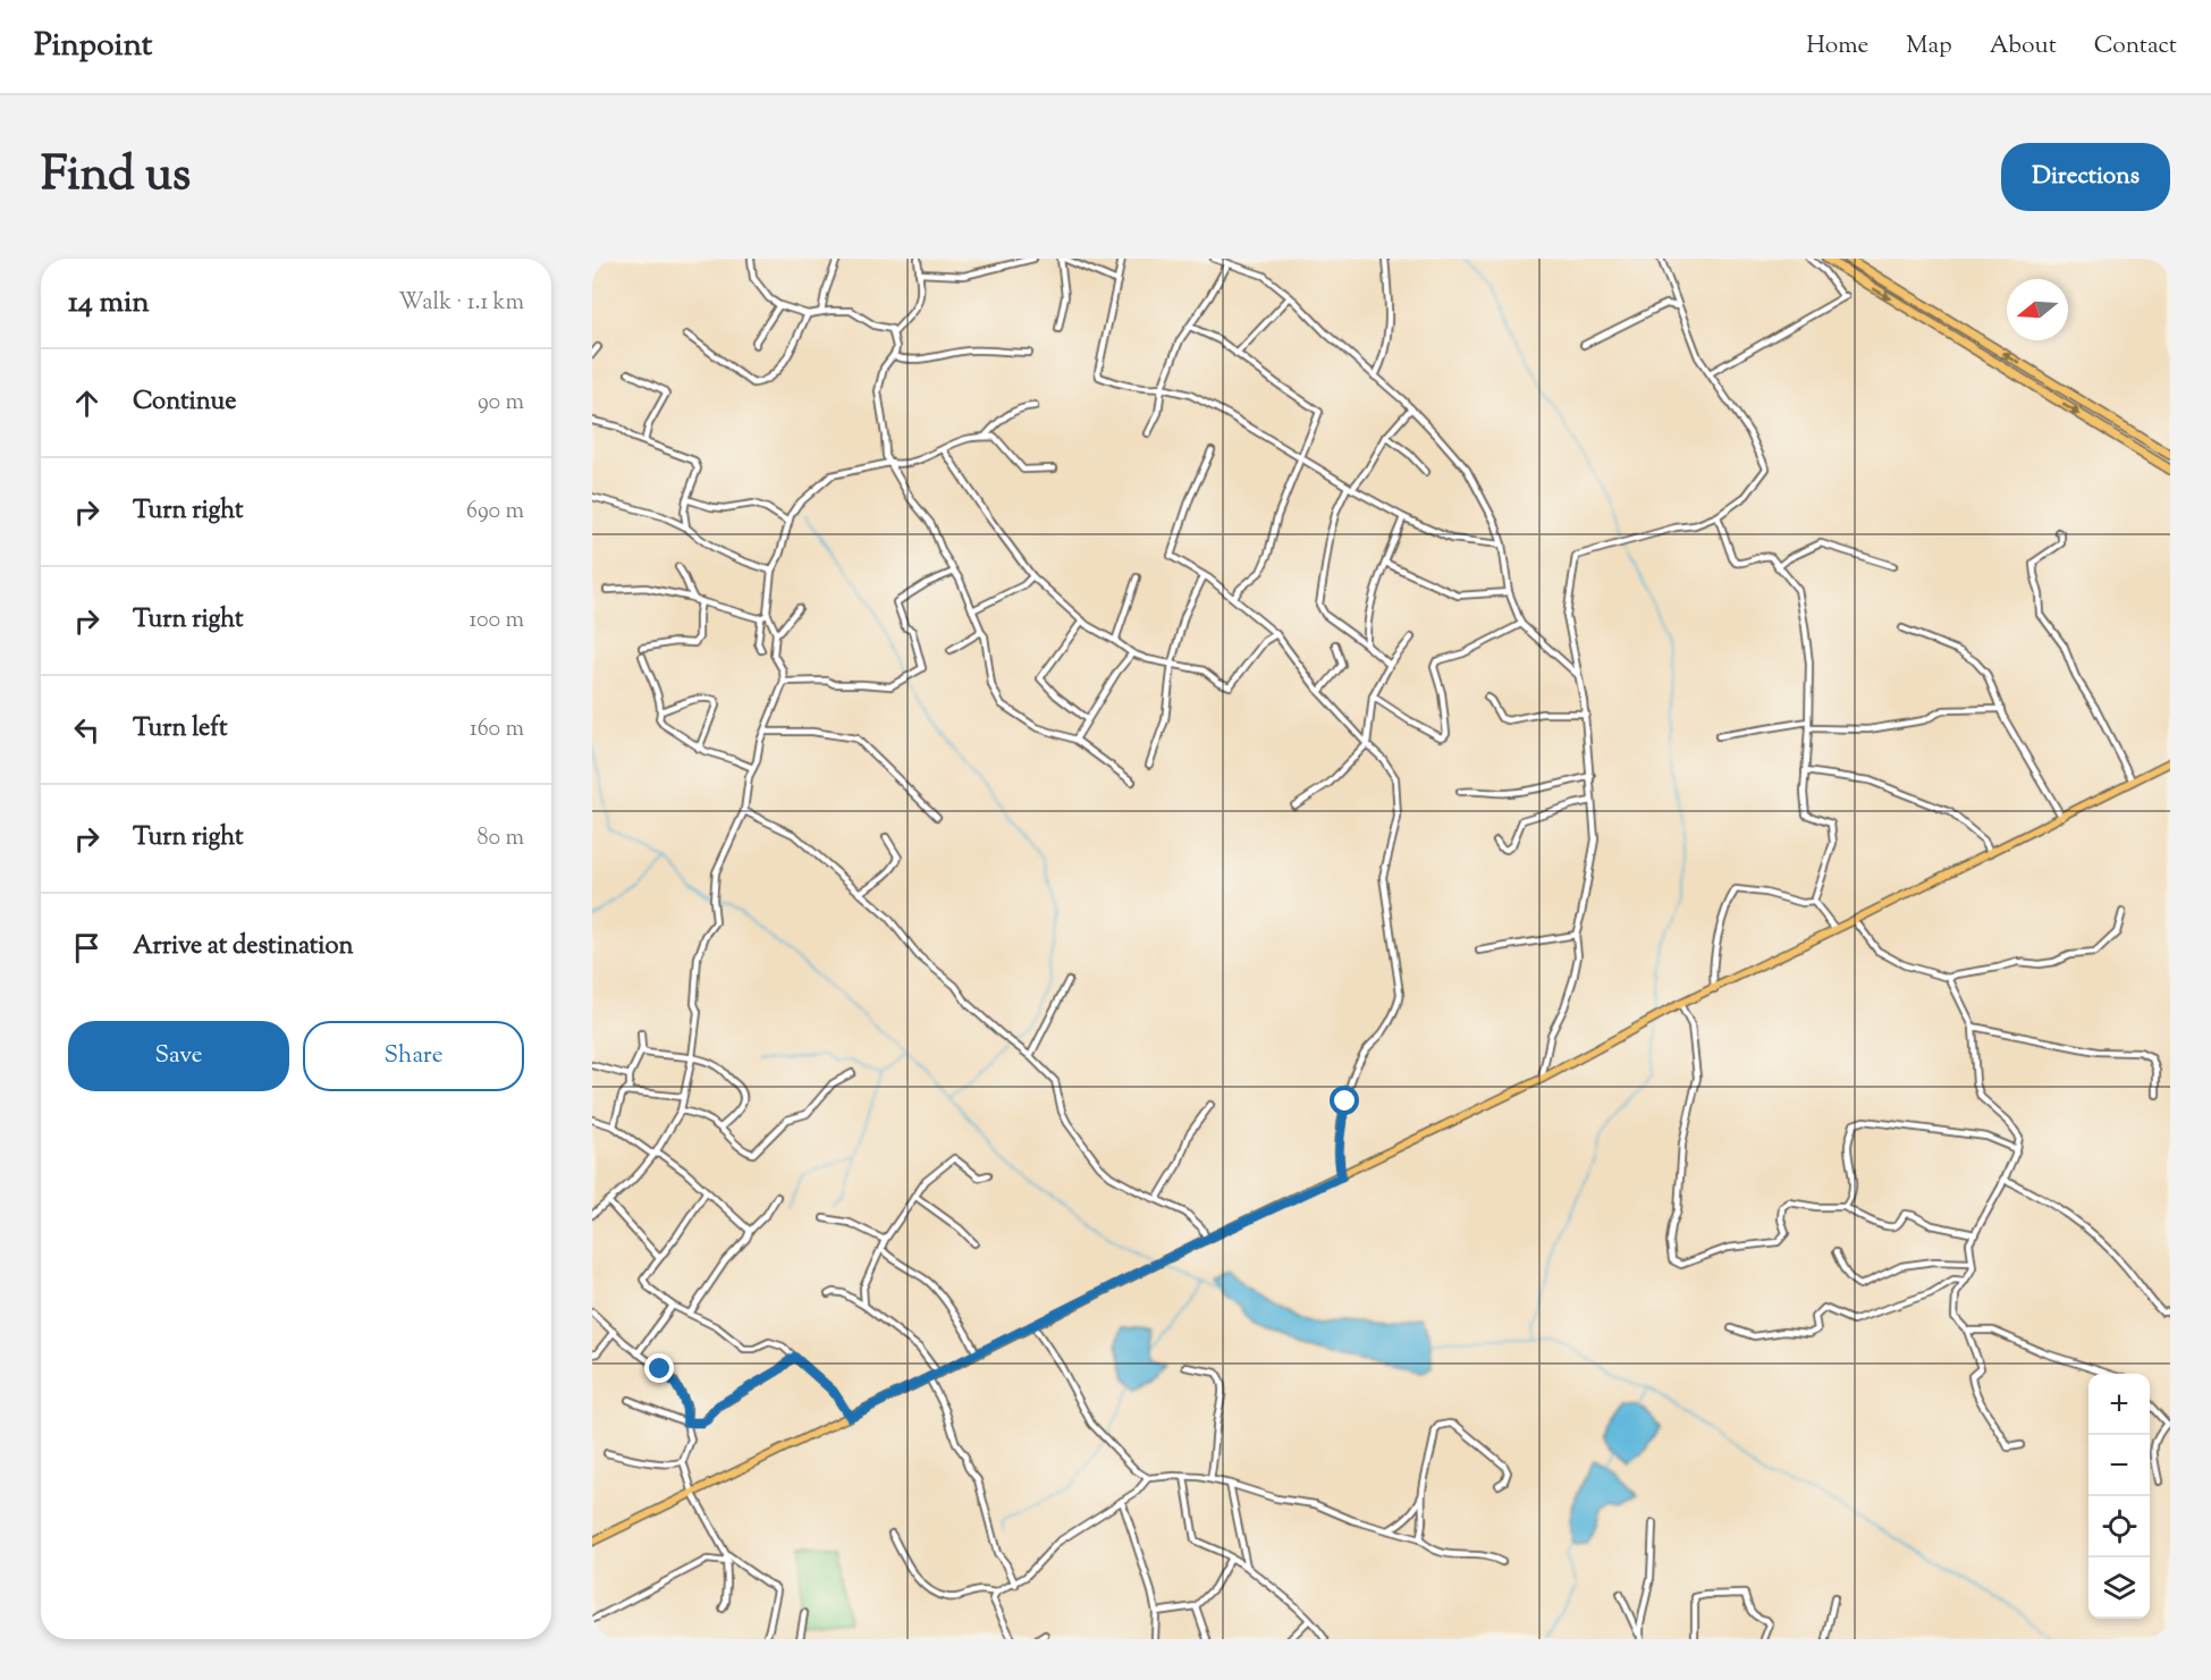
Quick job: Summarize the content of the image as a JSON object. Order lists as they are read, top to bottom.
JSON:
{
  "north": "left",
  "page": {
    "header": "Pinpoint",
    "nav": [
      "Home",
      "Map",
      "About",
      "Contact"
    ],
    "title": "Find us",
    "buttons": [
      "Directions",
      ["Save", "Share"]
    ],
    "heading": ["14 min", "Walk · 1.1 km"],
    "list": [
      ["Continue", "90 m"],
      ["Turn right", "690 m"],
      ["Turn right", "100 m"],
      ["Turn left", "160 m"],
      ["Turn right", "80 m"],
      "Arrive at destination"
    ],
    "map_buttons": ["+", "−"]
  }
}
